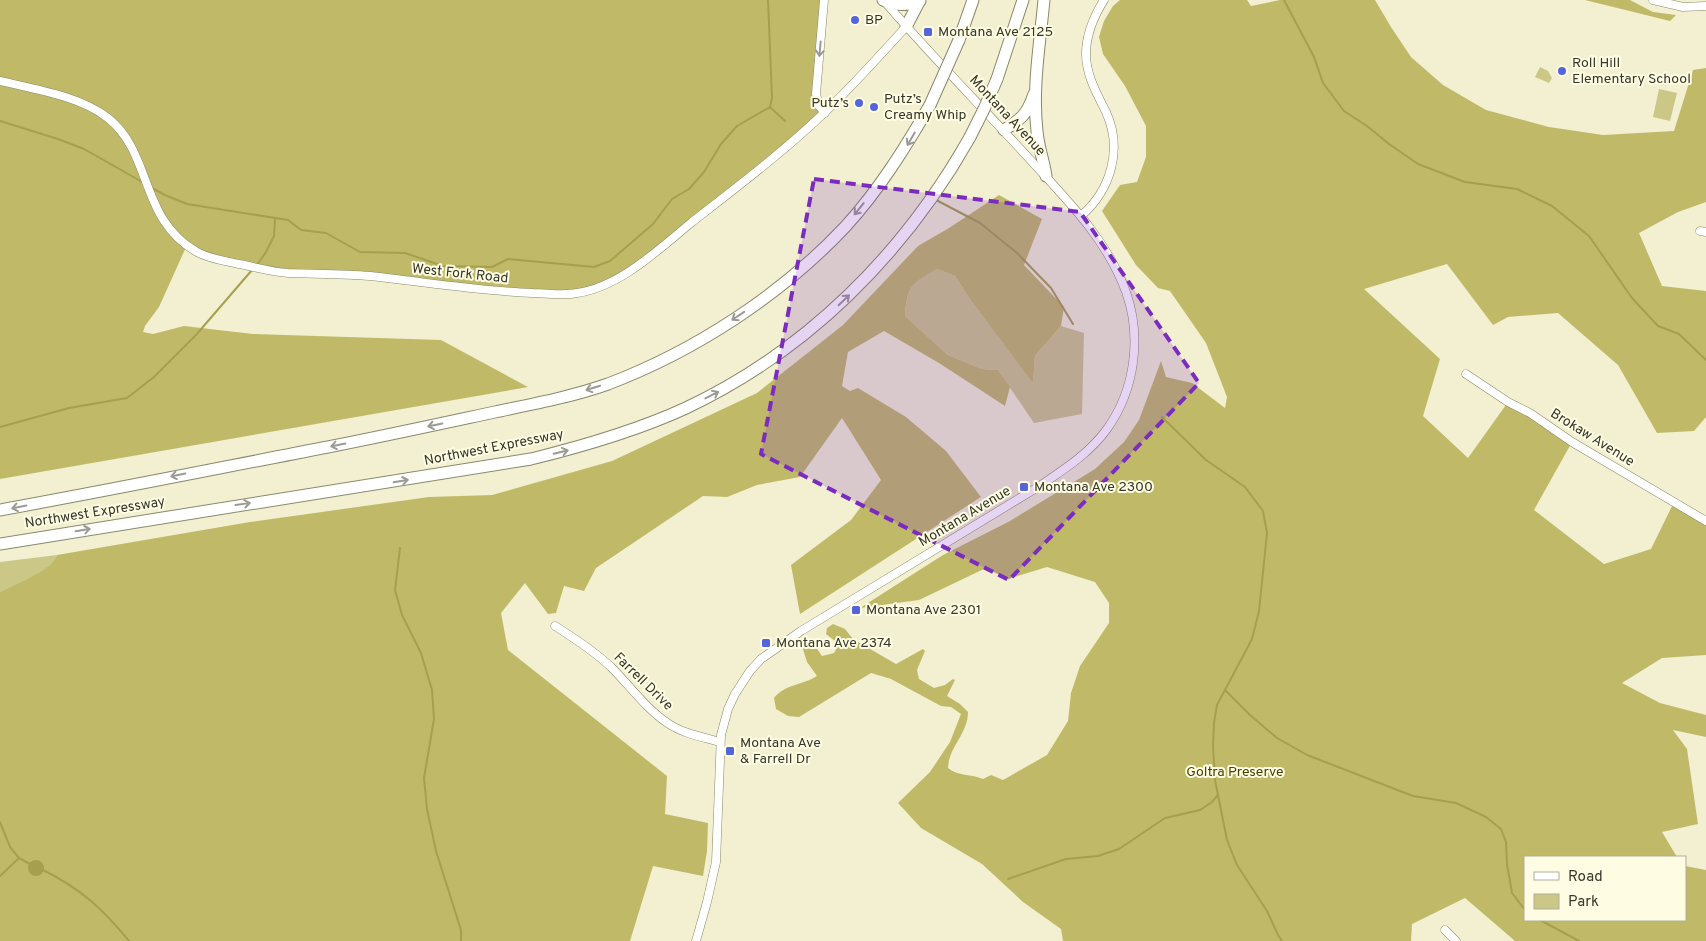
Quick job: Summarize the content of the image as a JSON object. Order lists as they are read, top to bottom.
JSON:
{
  "streets": {
    "highway": ["Northwest Expressway"],
    "street": [
      "Montana Avenue",
      "West Fork Road",
      "Brokaw Avenue",
      "Farrell Drive"
    ]
  },
  "crossings": [
    ["Montana Avenue", "West Fork Road"],
    ["Montana Avenue", "Farrell Drive"]
  ],
  "parks": ["Goltra Preserve"],
  "places": {
    "other": [
      "BP",
      "Roll Hill Elementary School",
      "Putz’s",
      "Putz’s Creamy Whip"
    ],
    "transit": [
      "Montana Ave 2125",
      "Montana Ave 2300",
      "Montana Ave 2301",
      "Montana Ave 2374",
      "Montana Ave & Farrell Dr"
    ]
  },
  "legend": ["Road", "Park"]
}
